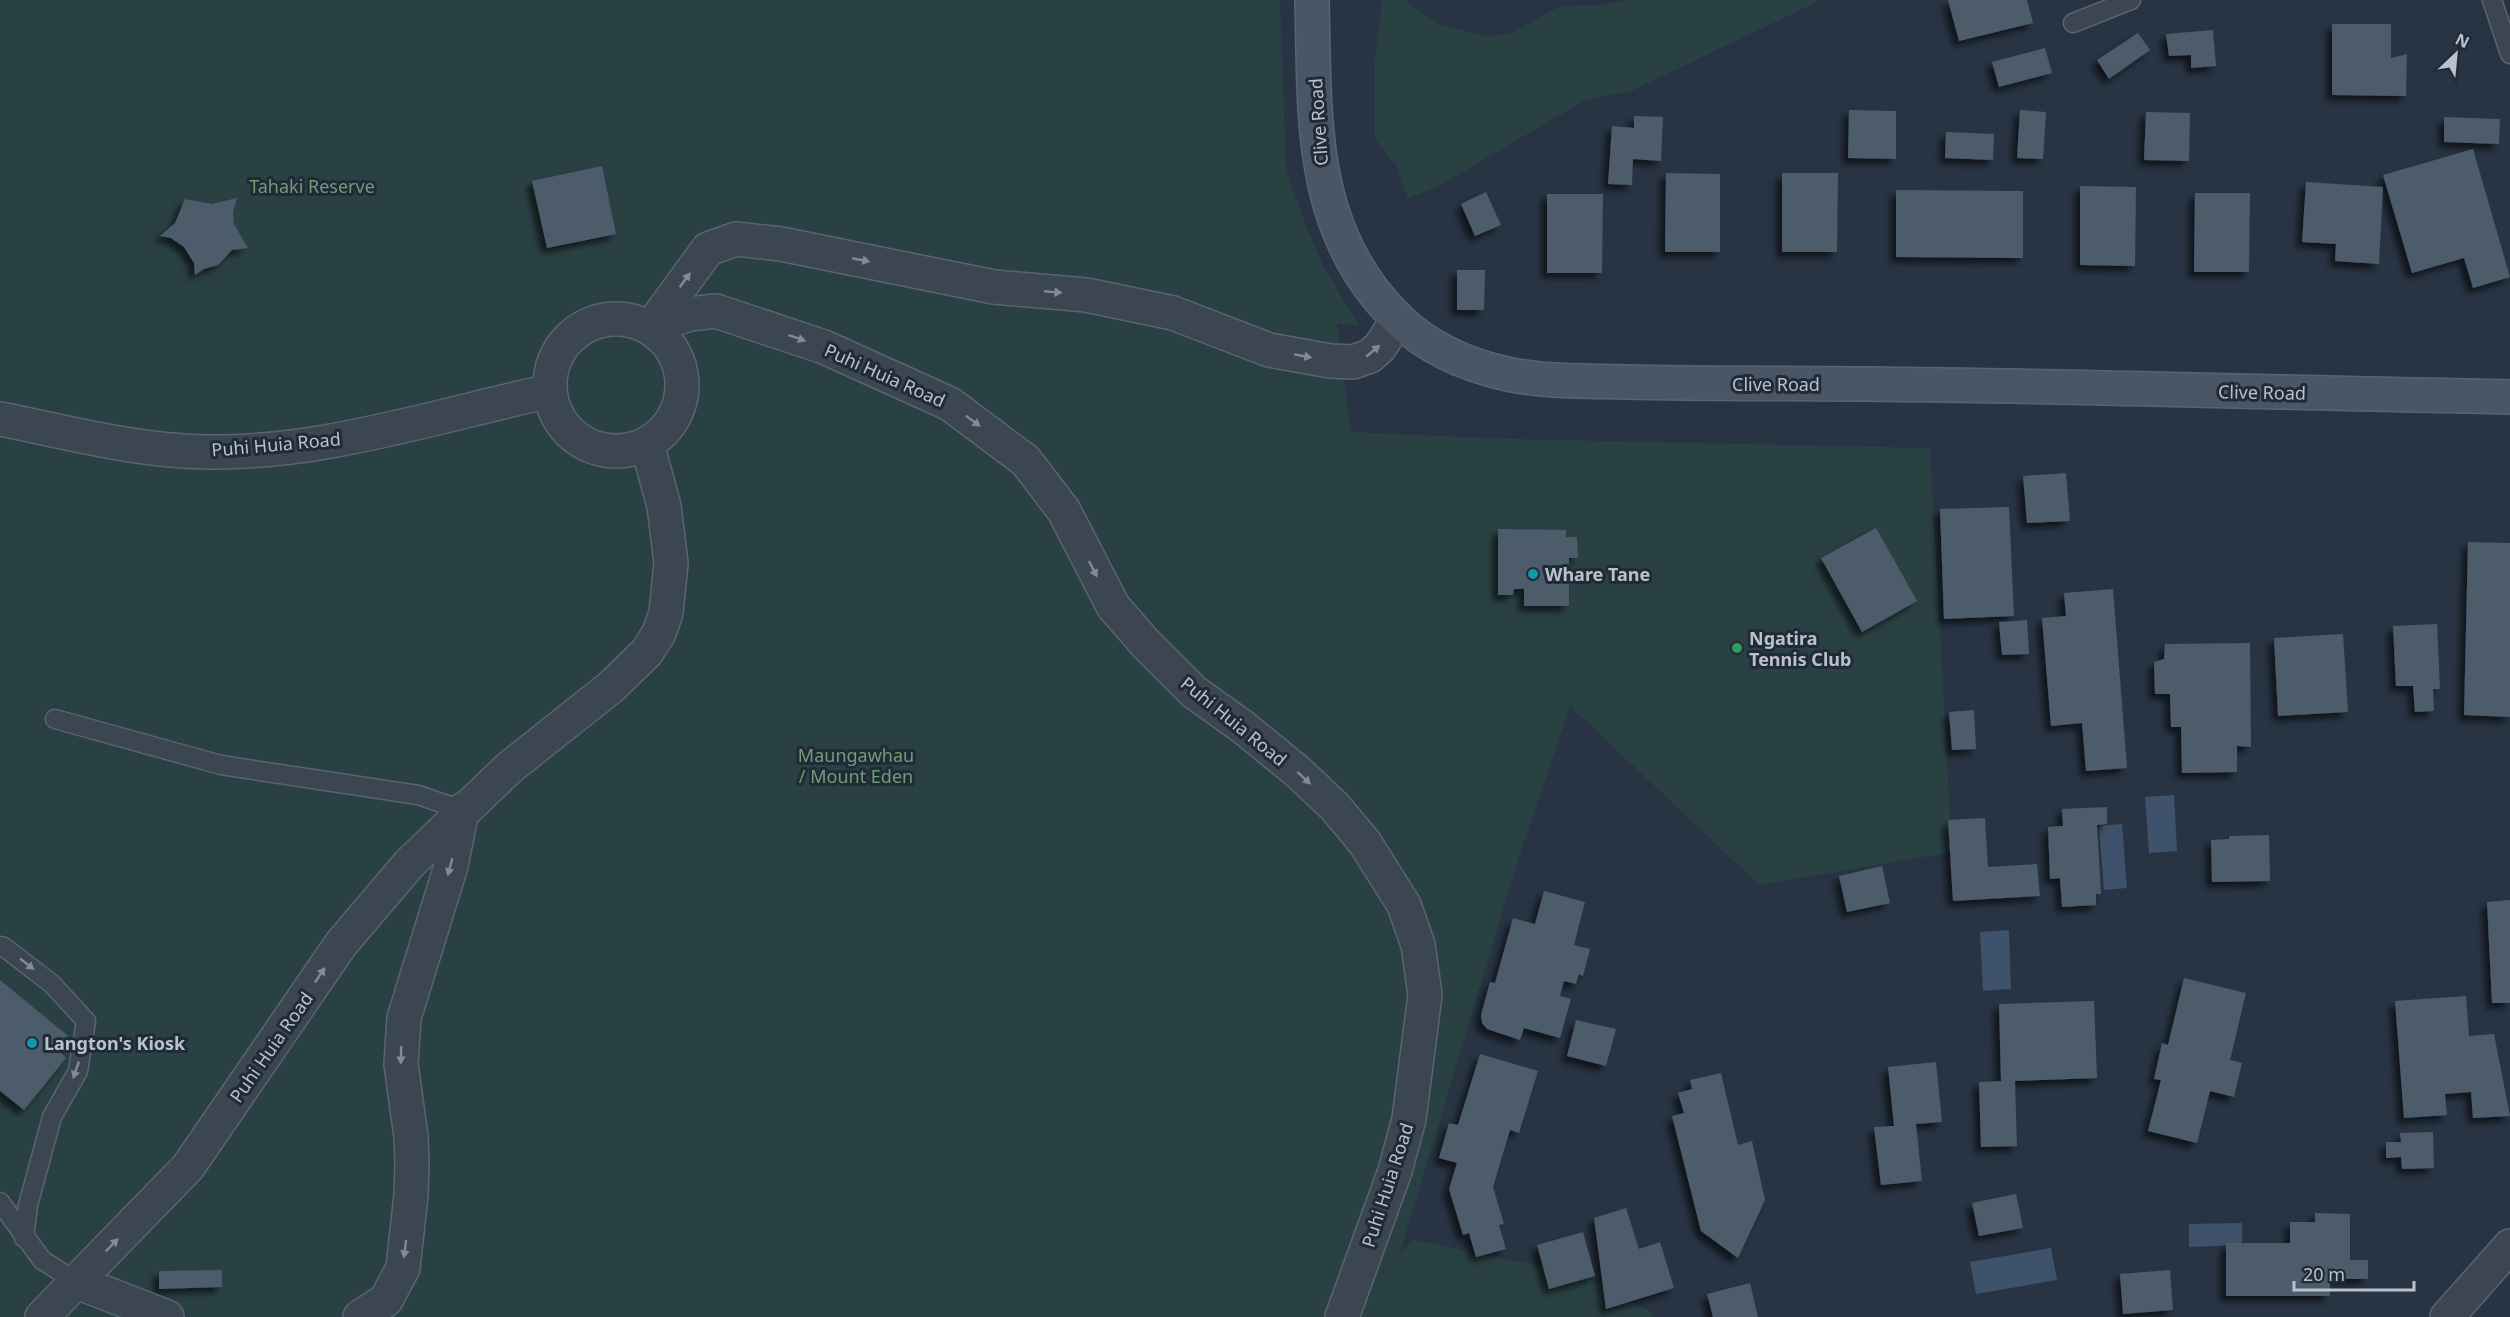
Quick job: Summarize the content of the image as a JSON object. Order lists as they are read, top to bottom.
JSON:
{
  "streets": {
    "main road": ["Clive Road"],
    "street": ["Puhi Huia Road"]
  },
  "parks": ["Tahaki Reserve", "Maungawhau / Mount Eden"],
  "places": ["Whare Tane", "Ngatira Tennis Club", "Langton's Kiosk"],
  "scale_bar": "20 m",
  "north": "top right"
}
